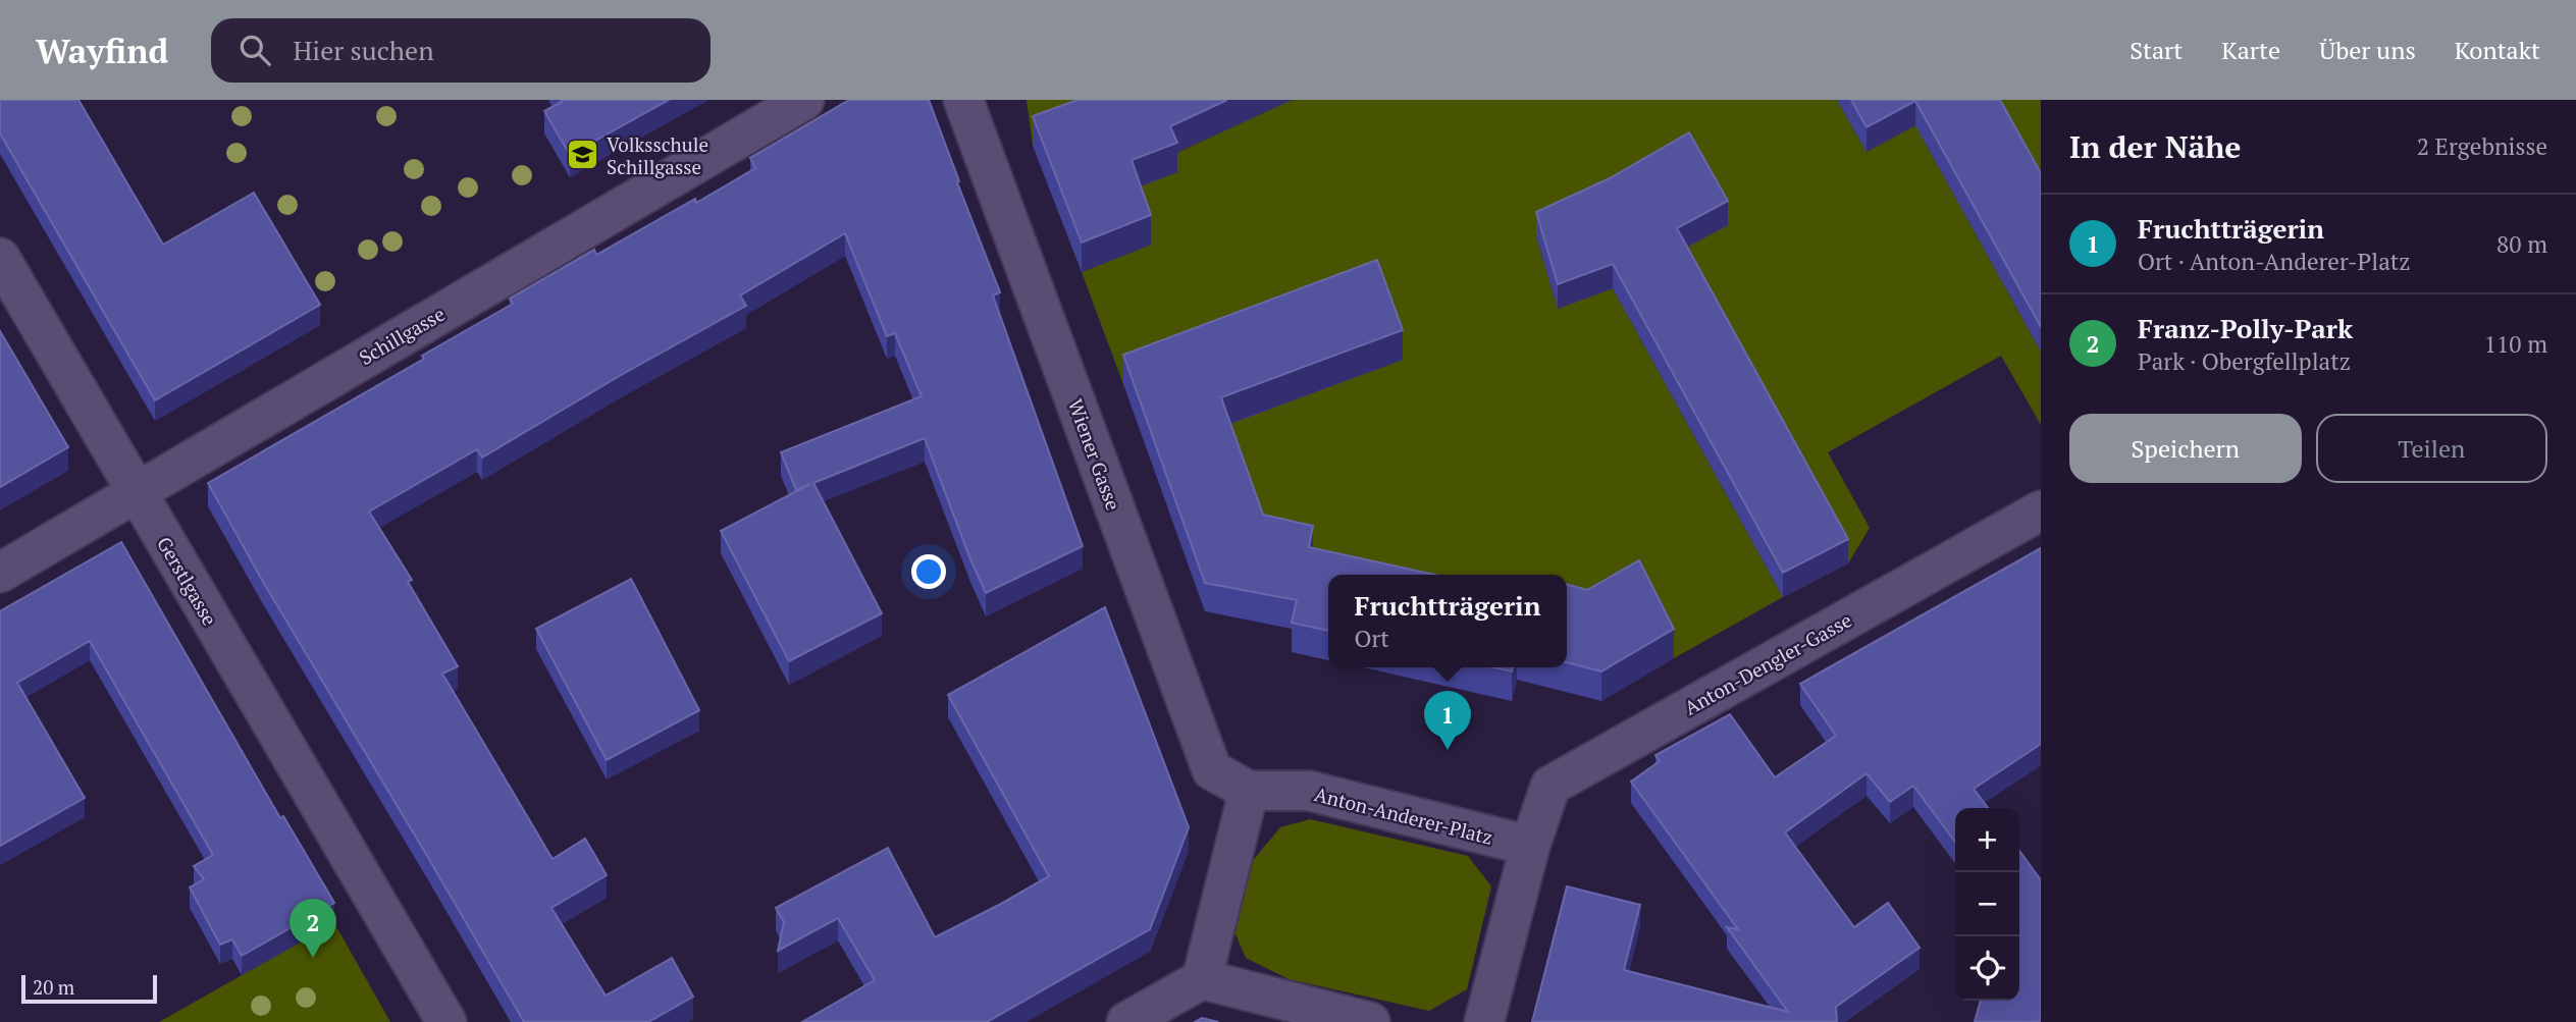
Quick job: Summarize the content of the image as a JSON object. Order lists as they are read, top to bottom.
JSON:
{
  "streets": {
    "street": [
      "Schillgasse",
      "Wiener Gasse",
      "Gerstlgasse",
      "Anton-Dengler-Gasse",
      "Anton-Anderer-Platz"
    ]
  },
  "crossings": [
    ["Schillgasse", "Gerstlgasse"],
    ["Wiener Gasse", "Anton-Anderer-Platz"],
    ["Anton-Dengler-Gasse", "Anton-Anderer-Platz"]
  ],
  "places": {
    "school or university": ["Volksschule Schillgasse"]
  },
  "scale_bar": "20 m",
  "page": {
    "header": "Wayfind",
    "search": "Hier suchen",
    "nav": [
      "Start",
      "Karte",
      "Über uns",
      "Kontakt"
    ],
    "heading": ["In der Nähe", "2 Ergebnisse"],
    "list": [
      {
        "mark": "1",
        "name": "Fruchtträgerin",
        "note": "Ort · Anton-Anderer-Platz",
        "value": "80 m"
      },
      {
        "mark": "2",
        "name": "Franz-Polly-Park",
        "note": "Park · Obergfellplatz",
        "value": "110 m"
      }
    ],
    "buttons": ["Speichern", "Teilen"],
    "popup": ["Fruchtträgerin", "Ort"],
    "pins": ["1", "2"],
    "map_buttons": ["+", "−"],
    "scale": "20 m"
  }
}
